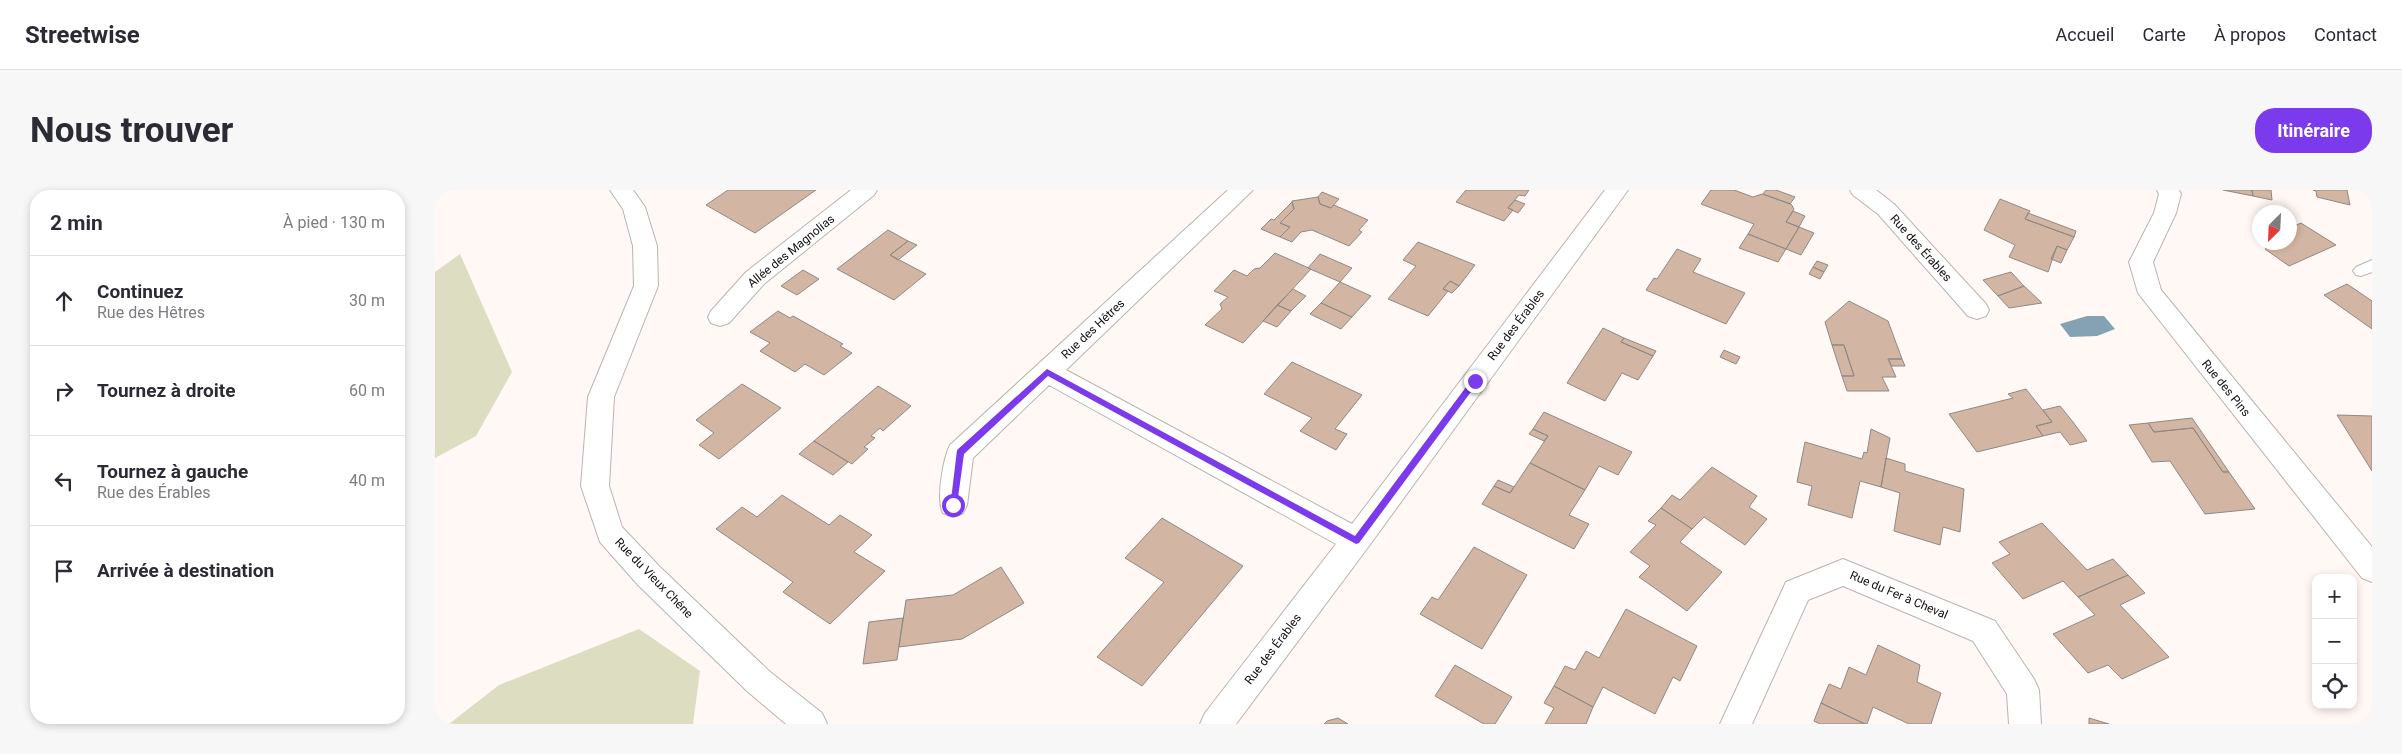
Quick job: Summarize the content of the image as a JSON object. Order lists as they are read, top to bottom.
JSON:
{
  "streets": {
    "street": [
      "Rue des Érables",
      "Allée des Magnolias",
      "Rue des Hêtres",
      "Rue des Pins",
      "Rue du Vieux Chêne",
      "Rue du Fer à Cheval"
    ]
  },
  "north": "bottom left",
  "page": {
    "header": "Streetwise",
    "nav": [
      "Accueil",
      "Carte",
      "À propos",
      "Contact"
    ],
    "buttons": "Itinéraire",
    "title": "Nous trouver",
    "heading": ["2 min", "À pied · 130 m"],
    "list": [
      ["Continuez", "Rue des Hêtres", "30 m"],
      ["Tournez à droite", "60 m"],
      ["Tournez à gauche", "Rue des Érables", "40 m"],
      "Arrivée à destination"
    ],
    "map_buttons": ["+", "−"]
  }
}
